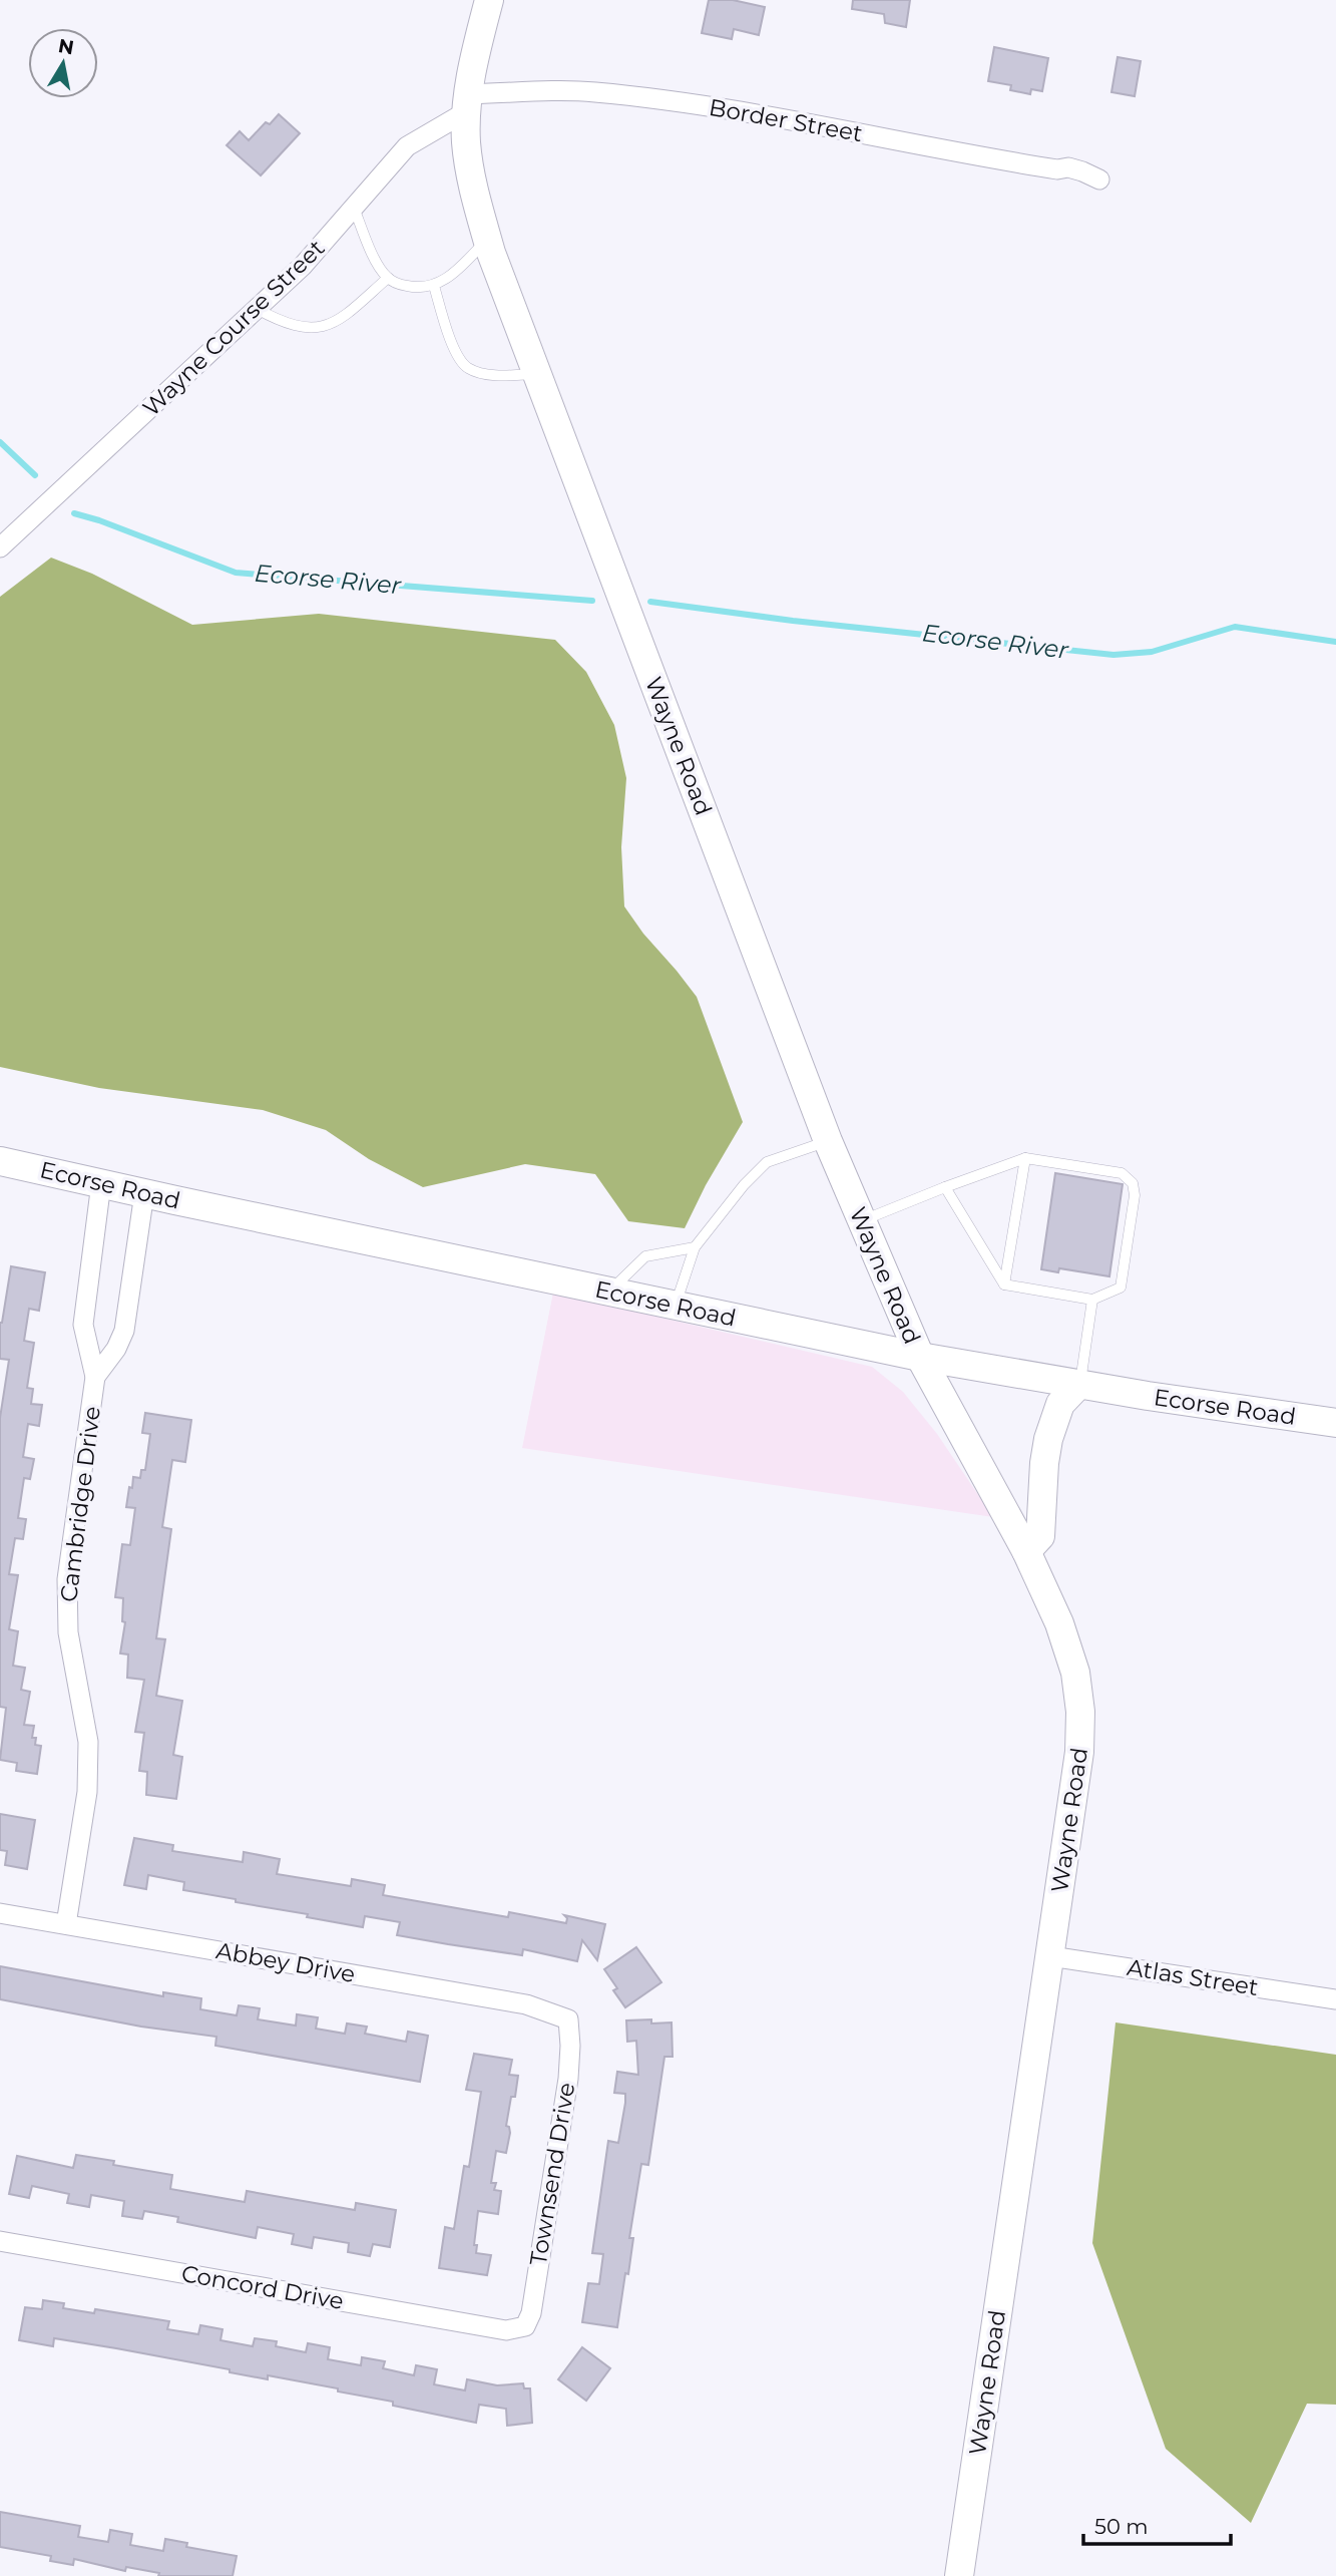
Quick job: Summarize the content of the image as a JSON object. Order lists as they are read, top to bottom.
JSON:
{
  "streets": {
    "main road": ["Wayne Road", "Ecorse Road"],
    "street": [
      "Border Street",
      "Wayne Course Street",
      "Cambridge Drive",
      "Abbey Drive",
      "Atlas Street",
      "Townsend Drive",
      "Concord Drive"
    ]
  },
  "crossings": [
    ["Border Street", "Wayne Course Street"],
    ["Border Street", "Wayne Road"],
    ["Wayne Course Street", "Wayne Road"],
    ["Wayne Road", "Ecorse Road"],
    ["Wayne Road", "Atlas Street"],
    ["Ecorse Road", "Cambridge Drive"],
    ["Cambridge Drive", "Abbey Drive"],
    ["Abbey Drive", "Townsend Drive"],
    ["Townsend Drive", "Concord Drive"]
  ],
  "water": ["Ecorse River"],
  "scale_bar": "50 m",
  "north": "top"
}
